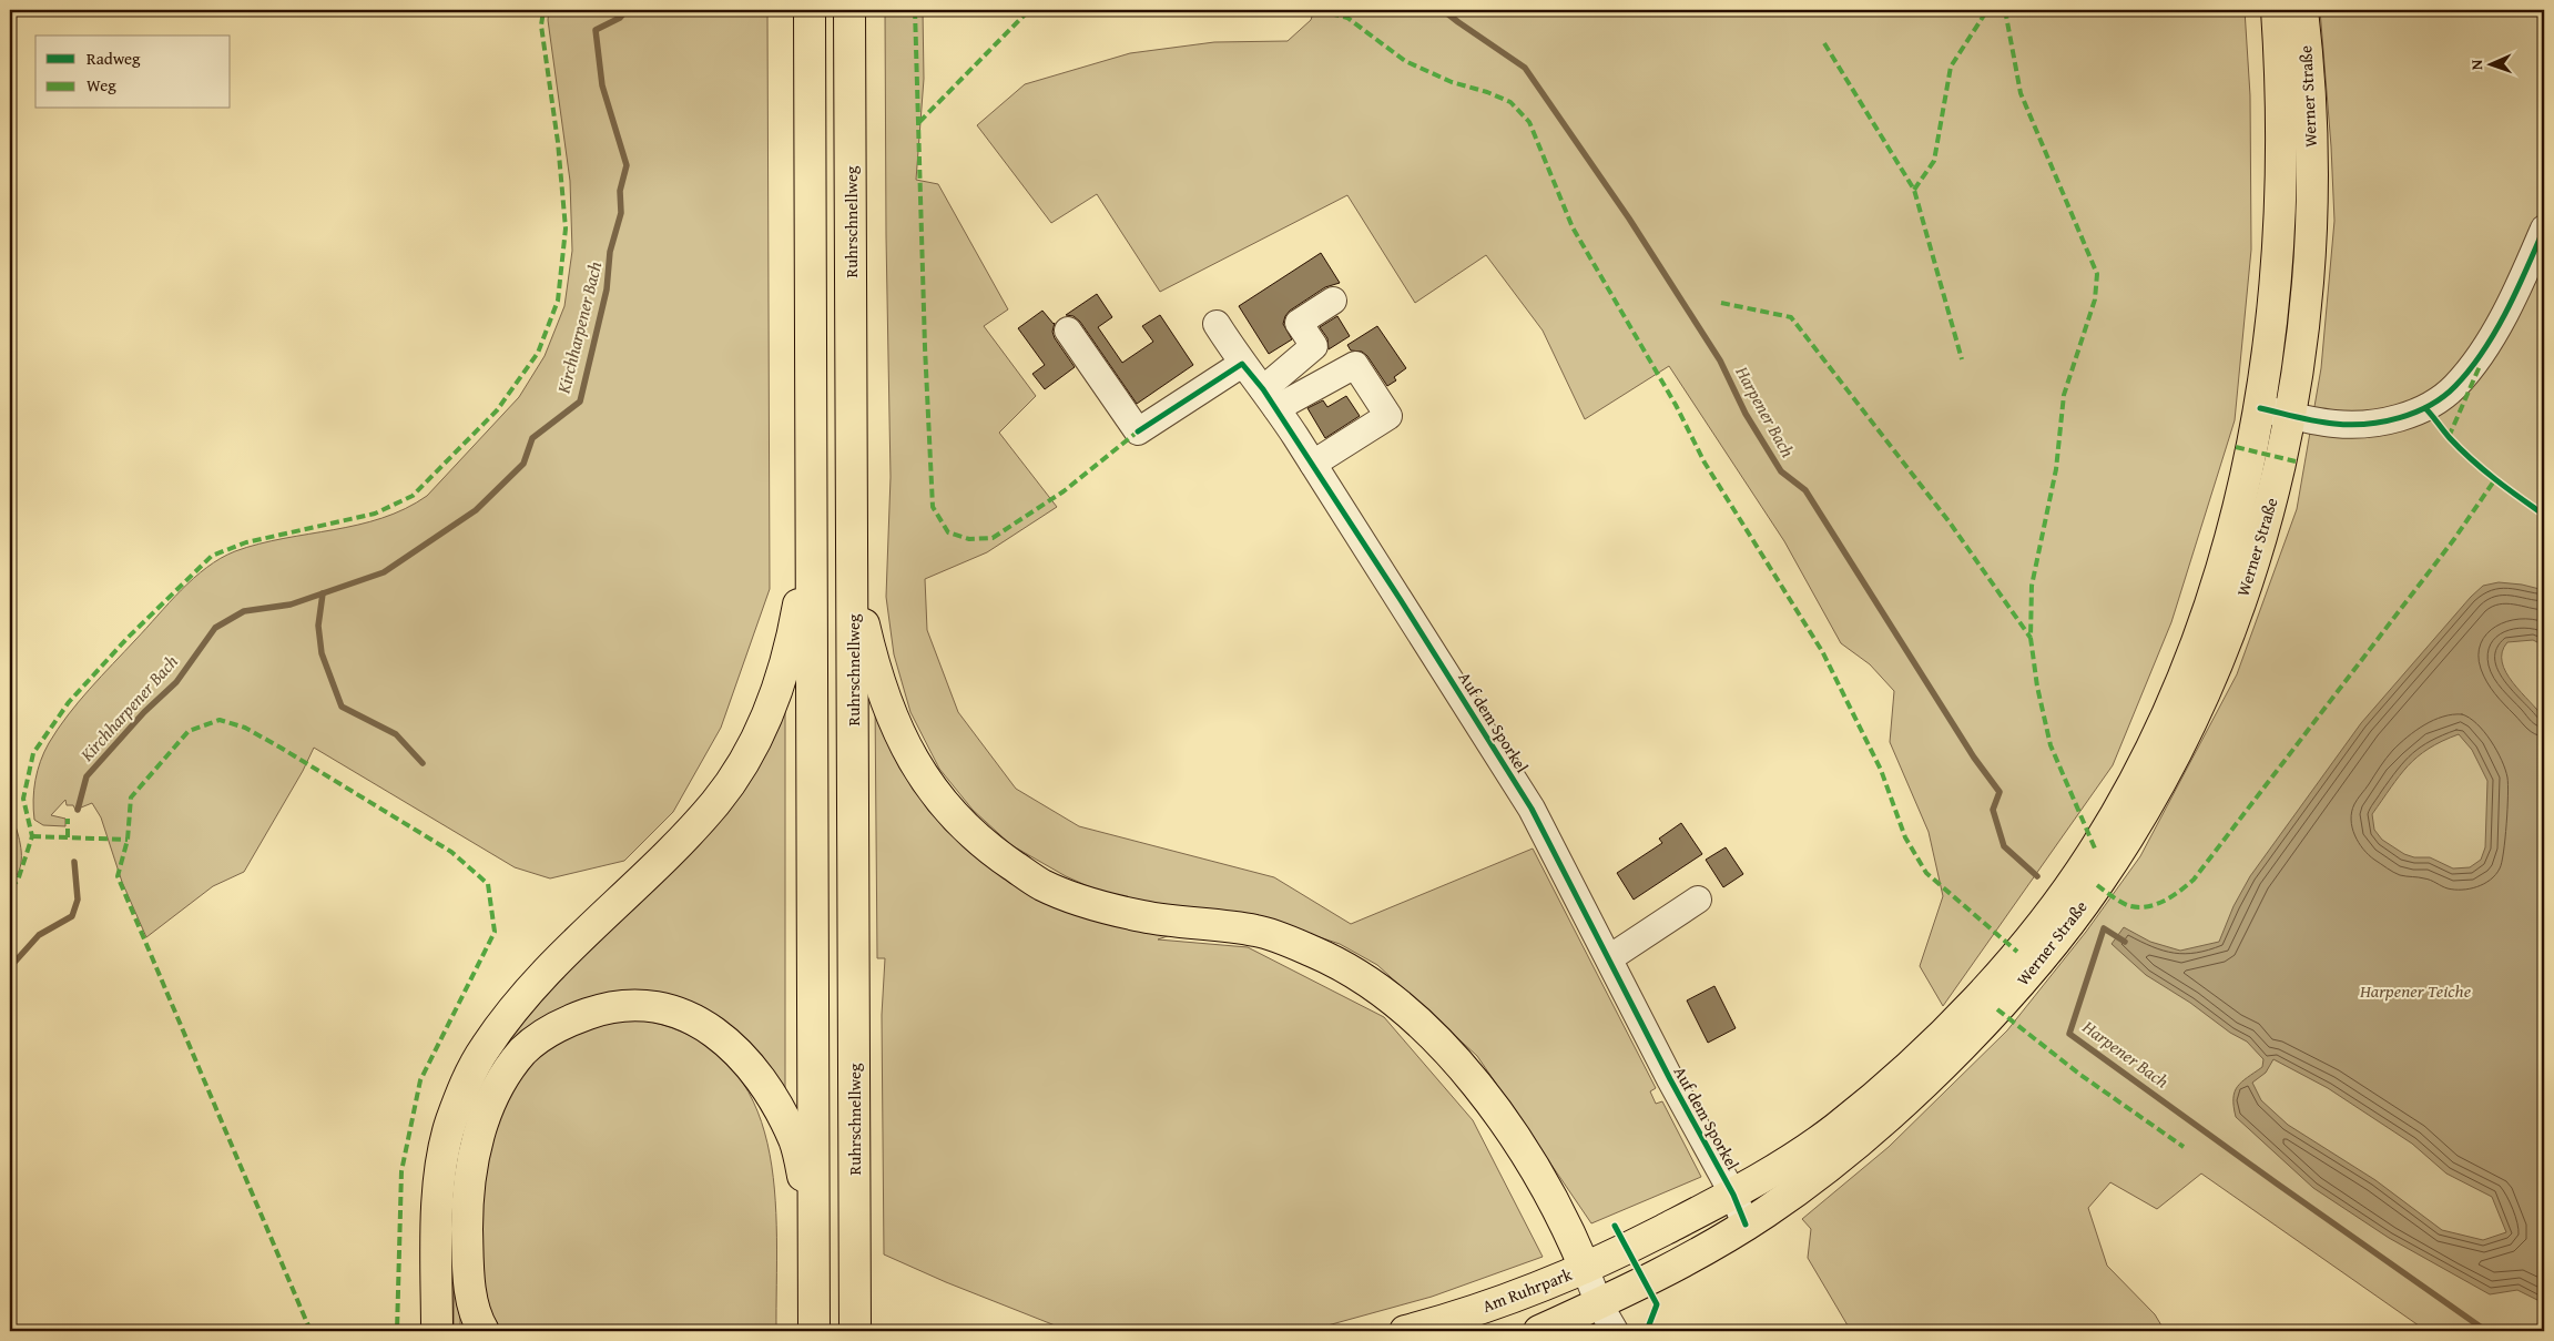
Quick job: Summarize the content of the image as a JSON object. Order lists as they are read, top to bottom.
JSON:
{
  "streets": {
    "main road": ["Werner Straße", "Ruhrschnellweg", "Am Ruhrpark"],
    "street": ["Auf dem Sporkel"]
  },
  "crossings": [
    ["Werner Straße", "Auf dem Sporkel"],
    ["Werner Straße", "Am Ruhrpark"]
  ],
  "water": ["Kirchharpener Bach", "Harpener Bach", "Harpener Teiche"],
  "legend": ["Radweg", "Weg"],
  "north": "left"
}
